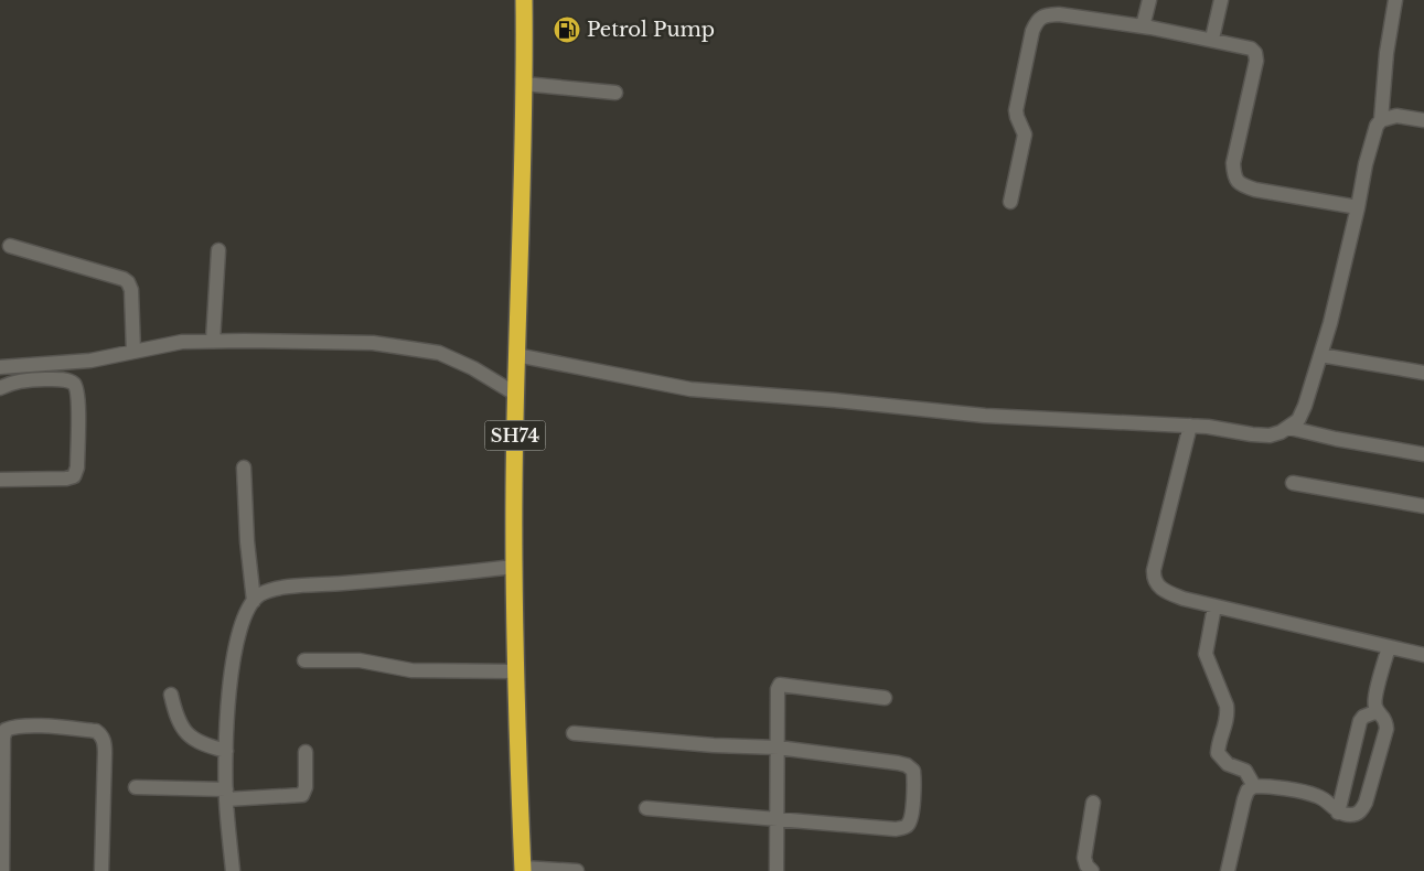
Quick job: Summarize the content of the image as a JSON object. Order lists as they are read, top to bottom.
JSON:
{
  "streets": {
    "highway": ["SH74"]
  },
  "places": {
    "fuel station": ["Petrol Pump"]
  }
}
